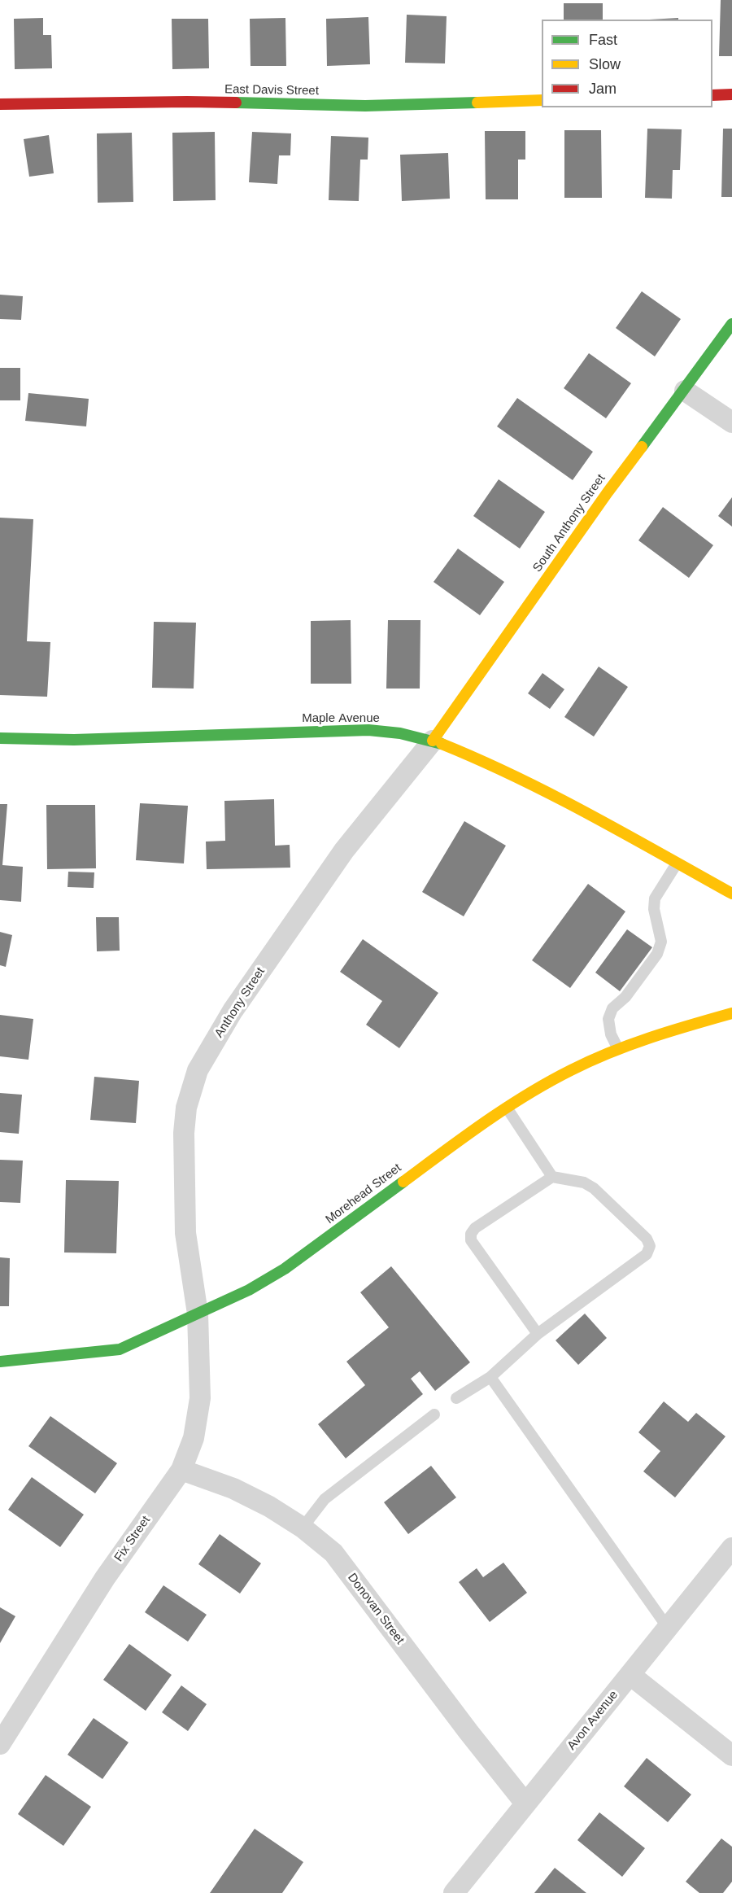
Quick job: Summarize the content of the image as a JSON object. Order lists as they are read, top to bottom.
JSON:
{
  "streets": {
    "street": [
      "East Davis Street",
      "South Anthony Street",
      "Maple Avenue",
      "Anthony Street",
      "Morehead Street",
      "Fix Street",
      "Donovan Street",
      "Avon Avenue"
    ]
  },
  "crossings": [
    ["South Anthony Street", "Maple Avenue"],
    ["South Anthony Street", "Anthony Street"],
    ["Maple Avenue", "Anthony Street"],
    ["Anthony Street", "Morehead Street"],
    ["Anthony Street", "Fix Street"],
    ["Morehead Street", "Fix Street"],
    ["Fix Street", "Donovan Street"],
    ["Donovan Street", "Avon Avenue"]
  ],
  "legend": ["Fast", "Slow", "Jam"]
}
